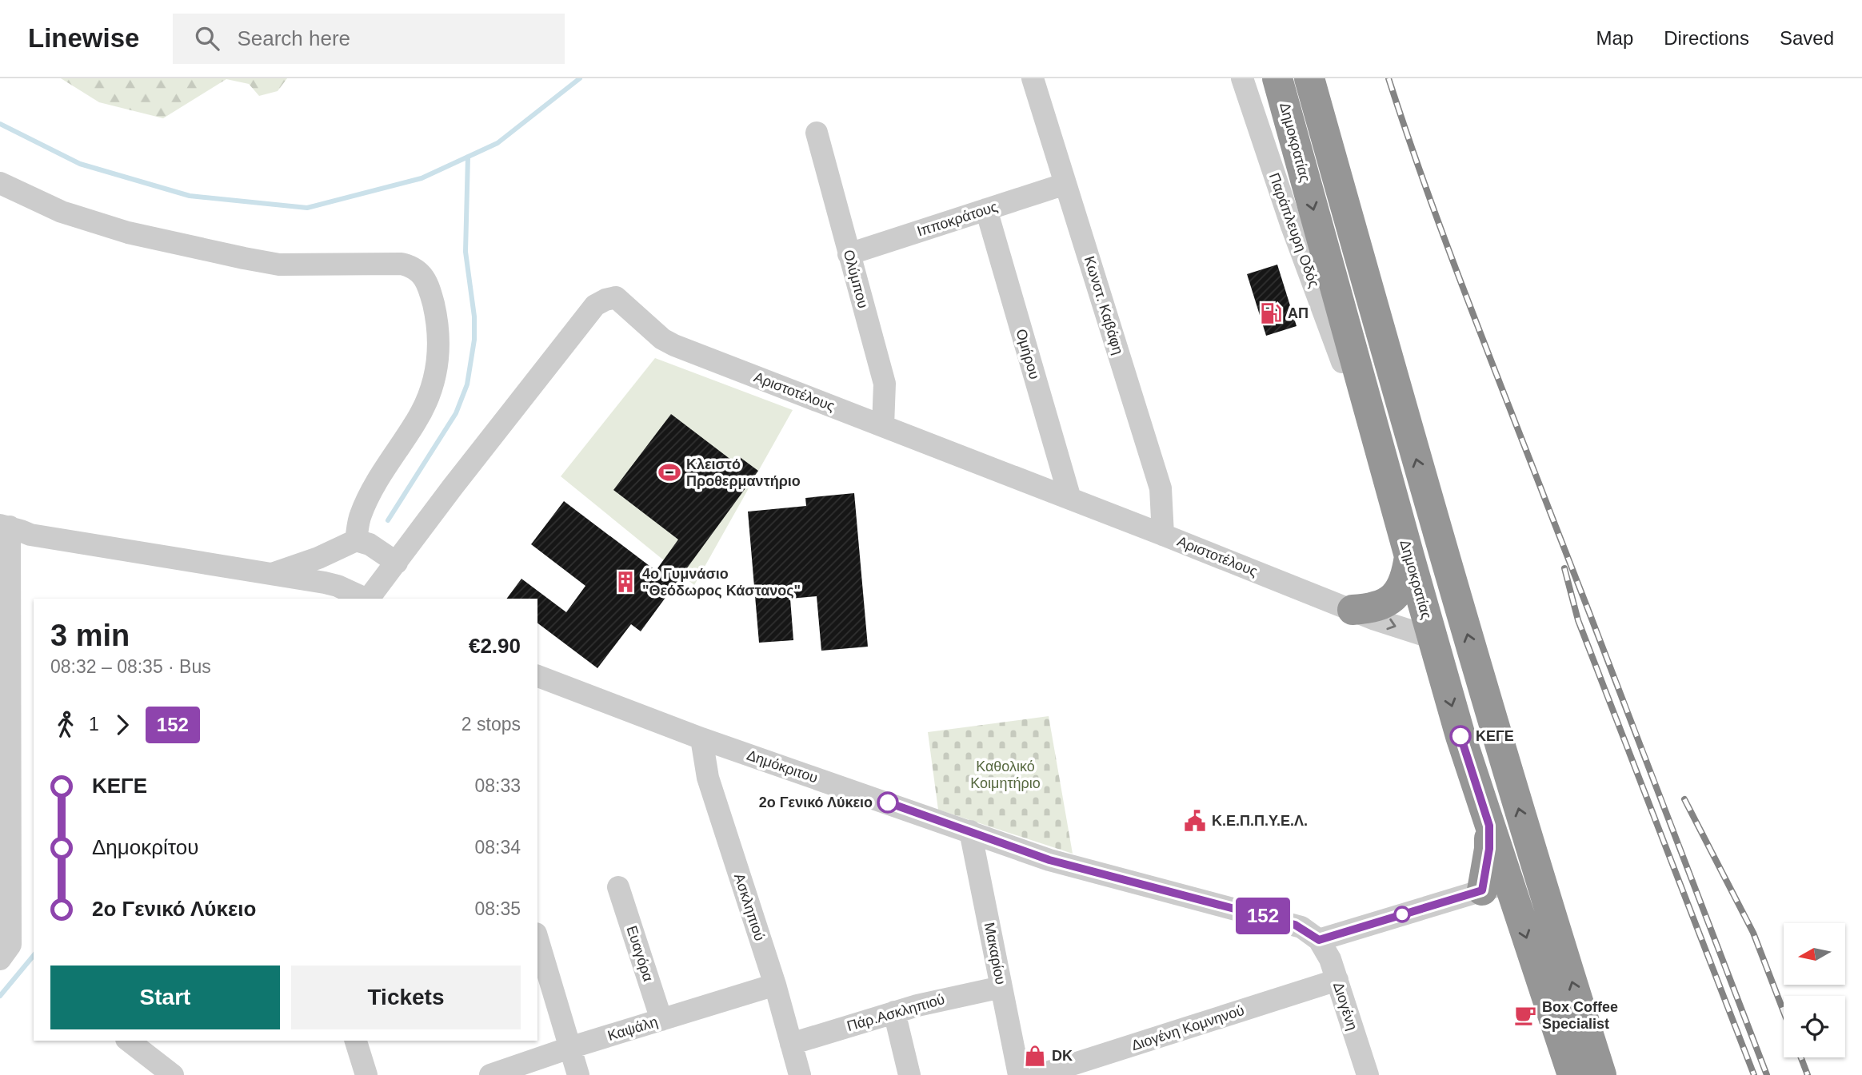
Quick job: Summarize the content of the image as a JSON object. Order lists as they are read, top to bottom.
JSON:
{
  "streets": {
    "highway": ["Δημοκρατίας"],
    "street": [
      "Ιπποκράτους",
      "Παράπλευρη Οδός",
      "Ολύμπου",
      "Κωνστ. Καβάφη",
      "Ομήρου",
      "Αριστοτέλους",
      "Δημόκριτου",
      "Ασκληπιού",
      "Ευαγόρα",
      "Μακαρίου",
      "Διογένη",
      "Πάρ.Ασκληπιού",
      "Διογένη Κομνηνού",
      "Καψάλη"
    ]
  },
  "crossings": [
    ["Δημοκρατίας", "Αριστοτέλους"],
    ["Ιπποκράτους", "Ολύμπου"],
    ["Ιπποκράτους", "Κωνστ. Καβάφη"],
    ["Ιπποκράτους", "Ομήρου"],
    ["Ολύμπου", "Αριστοτέλους"],
    ["Κωνστ. Καβάφη", "Αριστοτέλους"],
    ["Ομήρου", "Αριστοτέλους"],
    ["Δημόκριτου", "Ασκληπιού"],
    ["Δημόκριτου", "Μακαρίου"],
    ["Δημόκριτου", "Διογένη"],
    ["Ασκληπιού", "Πάρ.Ασκληπιού"],
    ["Ασκληπιού", "Καψάλη"],
    ["Ευαγόρα", "Καψάλη"],
    ["Μακαρίου", "Πάρ.Ασκληπιού"],
    ["Διογένη", "Διογένη Κομνηνού"]
  ],
  "parks": ["Καθολικό Κοιμητήριο"],
  "places": {
    "fuel station": ["ΑΠ"],
    "sports": ["Κλειστό Προθερμαντήριο"],
    "building": ["4ο Γυμνάσιο \"Θεόδωρος Κάστανος\""],
    "other": ["ΚΕΓΕ", "2ο Γενικό Λύκειο"],
    "public building": ["Κ.Ε.Π.Π.Υ.Ε.Λ."],
    "cafe": ["Box Coffee Specialist"],
    "shop": ["DK"]
  },
  "lines": ["bus line 152"],
  "north": "left",
  "page": {
    "header": "Linewise",
    "search": "Search here",
    "nav": ["Map", "Directions", "Saved"],
    "on_map": "152",
    "heading": ["3 min", "08:32 – 08:35 · Bus", "€2.90"],
    "legs": ["1", "152", "2 stops"],
    "list": [
      {
        "name": "ΚΕΓΕ",
        "value": "08:33"
      },
      {
        "name": "Δημοκρίτου",
        "value": "08:34"
      },
      {
        "name": "2ο Γενικό Λύκειο",
        "value": "08:35"
      }
    ],
    "buttons": ["Start", "Tickets"]
  }
}
